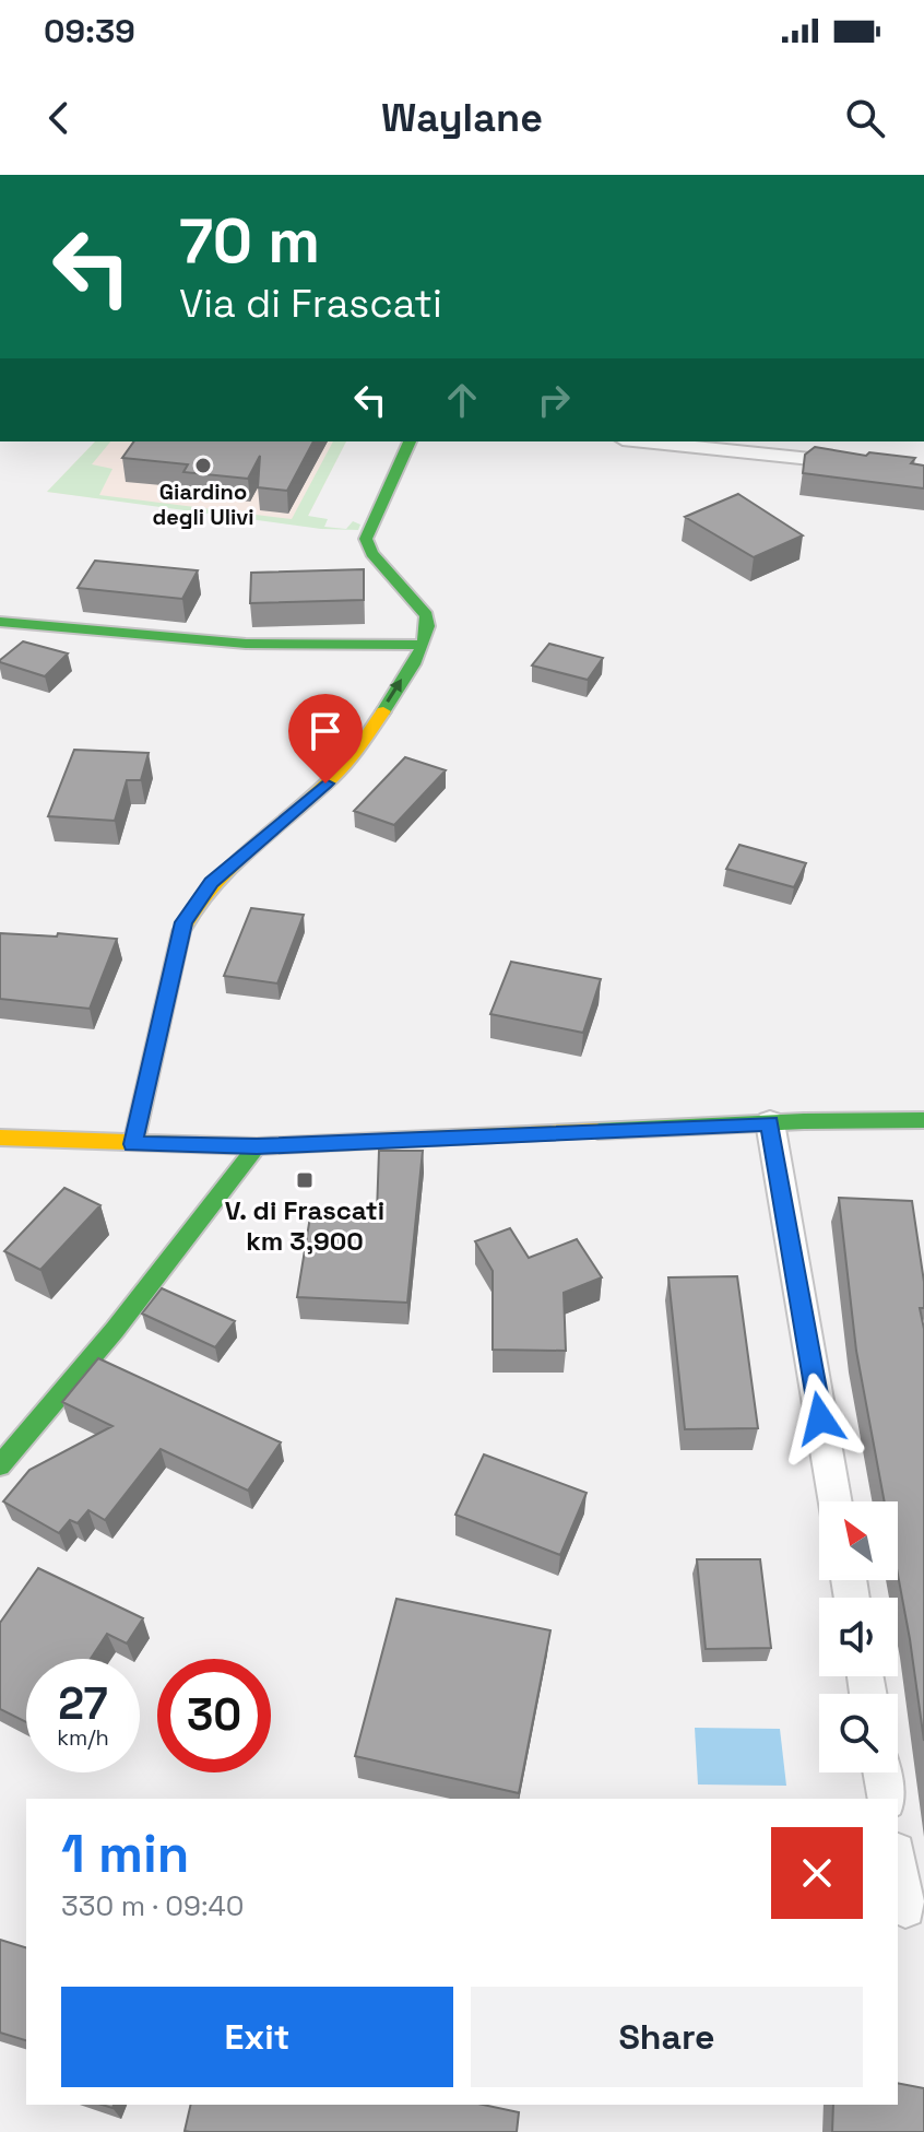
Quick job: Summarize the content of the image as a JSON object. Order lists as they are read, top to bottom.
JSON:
{
  "places": {
    "other": ["Giardino degli Ulivi"],
    "transit": ["V. di Frascati km 3,900"]
  },
  "north": "top left",
  "page": {
    "status": "09:39",
    "header": "Waylane",
    "turn": ["70 m", "Via di Frascati"],
    "speed": "27 km/h",
    "limit": "30",
    "heading": ["1 min", "330 m · 09:40"],
    "buttons": ["Exit", "Share"]
  }
}
